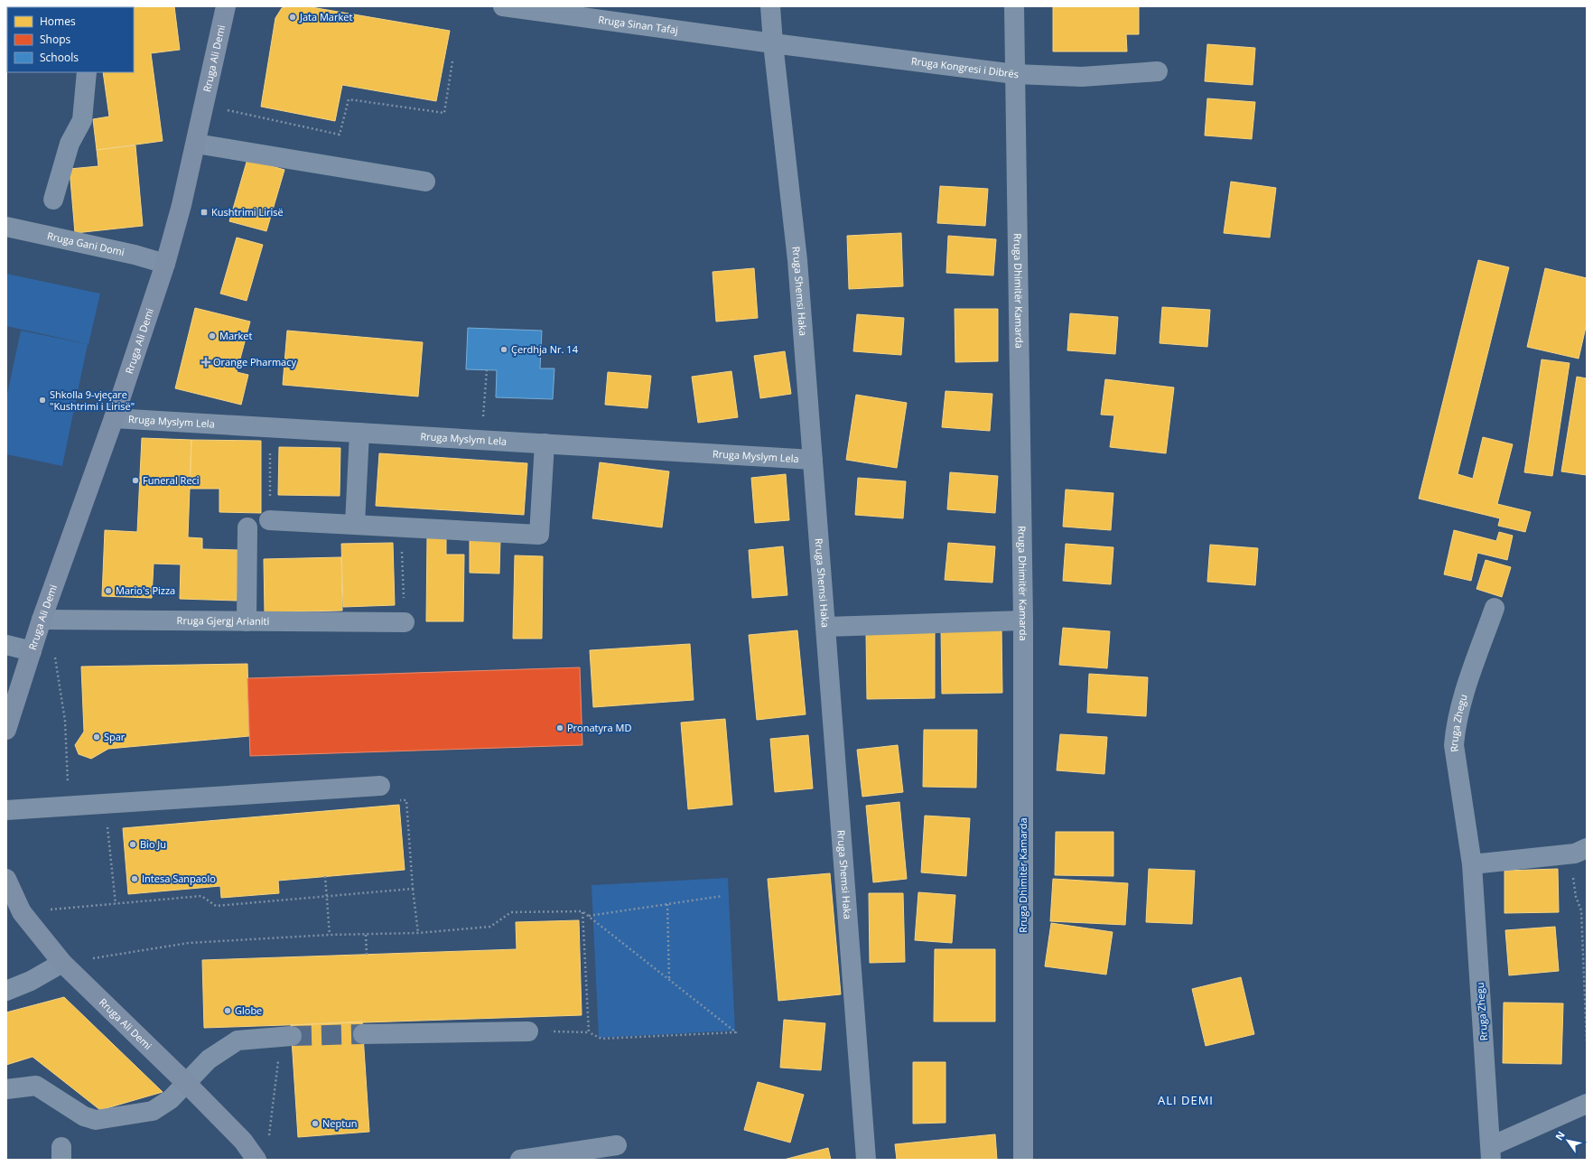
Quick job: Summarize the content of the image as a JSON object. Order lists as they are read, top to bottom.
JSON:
{
  "streets": {
    "main road": ["Rruga Ali Demi"],
    "street": [
      "Rruga Sinan Tafaj",
      "Rruga Kongresi i Dibrës",
      "Rruga Gani Domi",
      "Rruga Shemsi Haka",
      "Rruga Dhimitër Kamarda",
      "Rruga Myslym Lela",
      "Rruga Gjergj Arianiti",
      "Rruga Zhegu"
    ]
  },
  "crossings": [
    ["Rruga Sinan Tafaj", "Rruga Kongresi i Dibrës"],
    ["Rruga Sinan Tafaj", "Rruga Shemsi Haka"],
    ["Rruga Ali Demi", "Rruga Gani Domi"],
    ["Rruga Ali Demi", "Rruga Myslym Lela"],
    ["Rruga Ali Demi", "Rruga Gjergj Arianiti"],
    ["Rruga Kongresi i Dibrës", "Rruga Shemsi Haka"],
    ["Rruga Kongresi i Dibrës", "Rruga Dhimitër Kamarda"],
    ["Rruga Shemsi Haka", "Rruga Myslym Lela"]
  ],
  "districts": ["ALI DEMI"],
  "places": {
    "other": [
      "Jata Market",
      "Market",
      "Çerdhja Nr. 14",
      "Shkolla 9-vjeçare \"Kushtrimi i Lirisë\"",
      "Funeral Reci",
      "Mario's Pizza",
      "Pronatyra MD",
      "Spar",
      "Bio Ju",
      "Intesa Sanpaolo",
      "Globe",
      "Neptun"
    ],
    "transit": ["Kushtrimi Lirisë"],
    "health": ["Orange Pharmacy"]
  },
  "legend": ["Homes", "Shops", "Schools"],
  "north": "top left"
}
